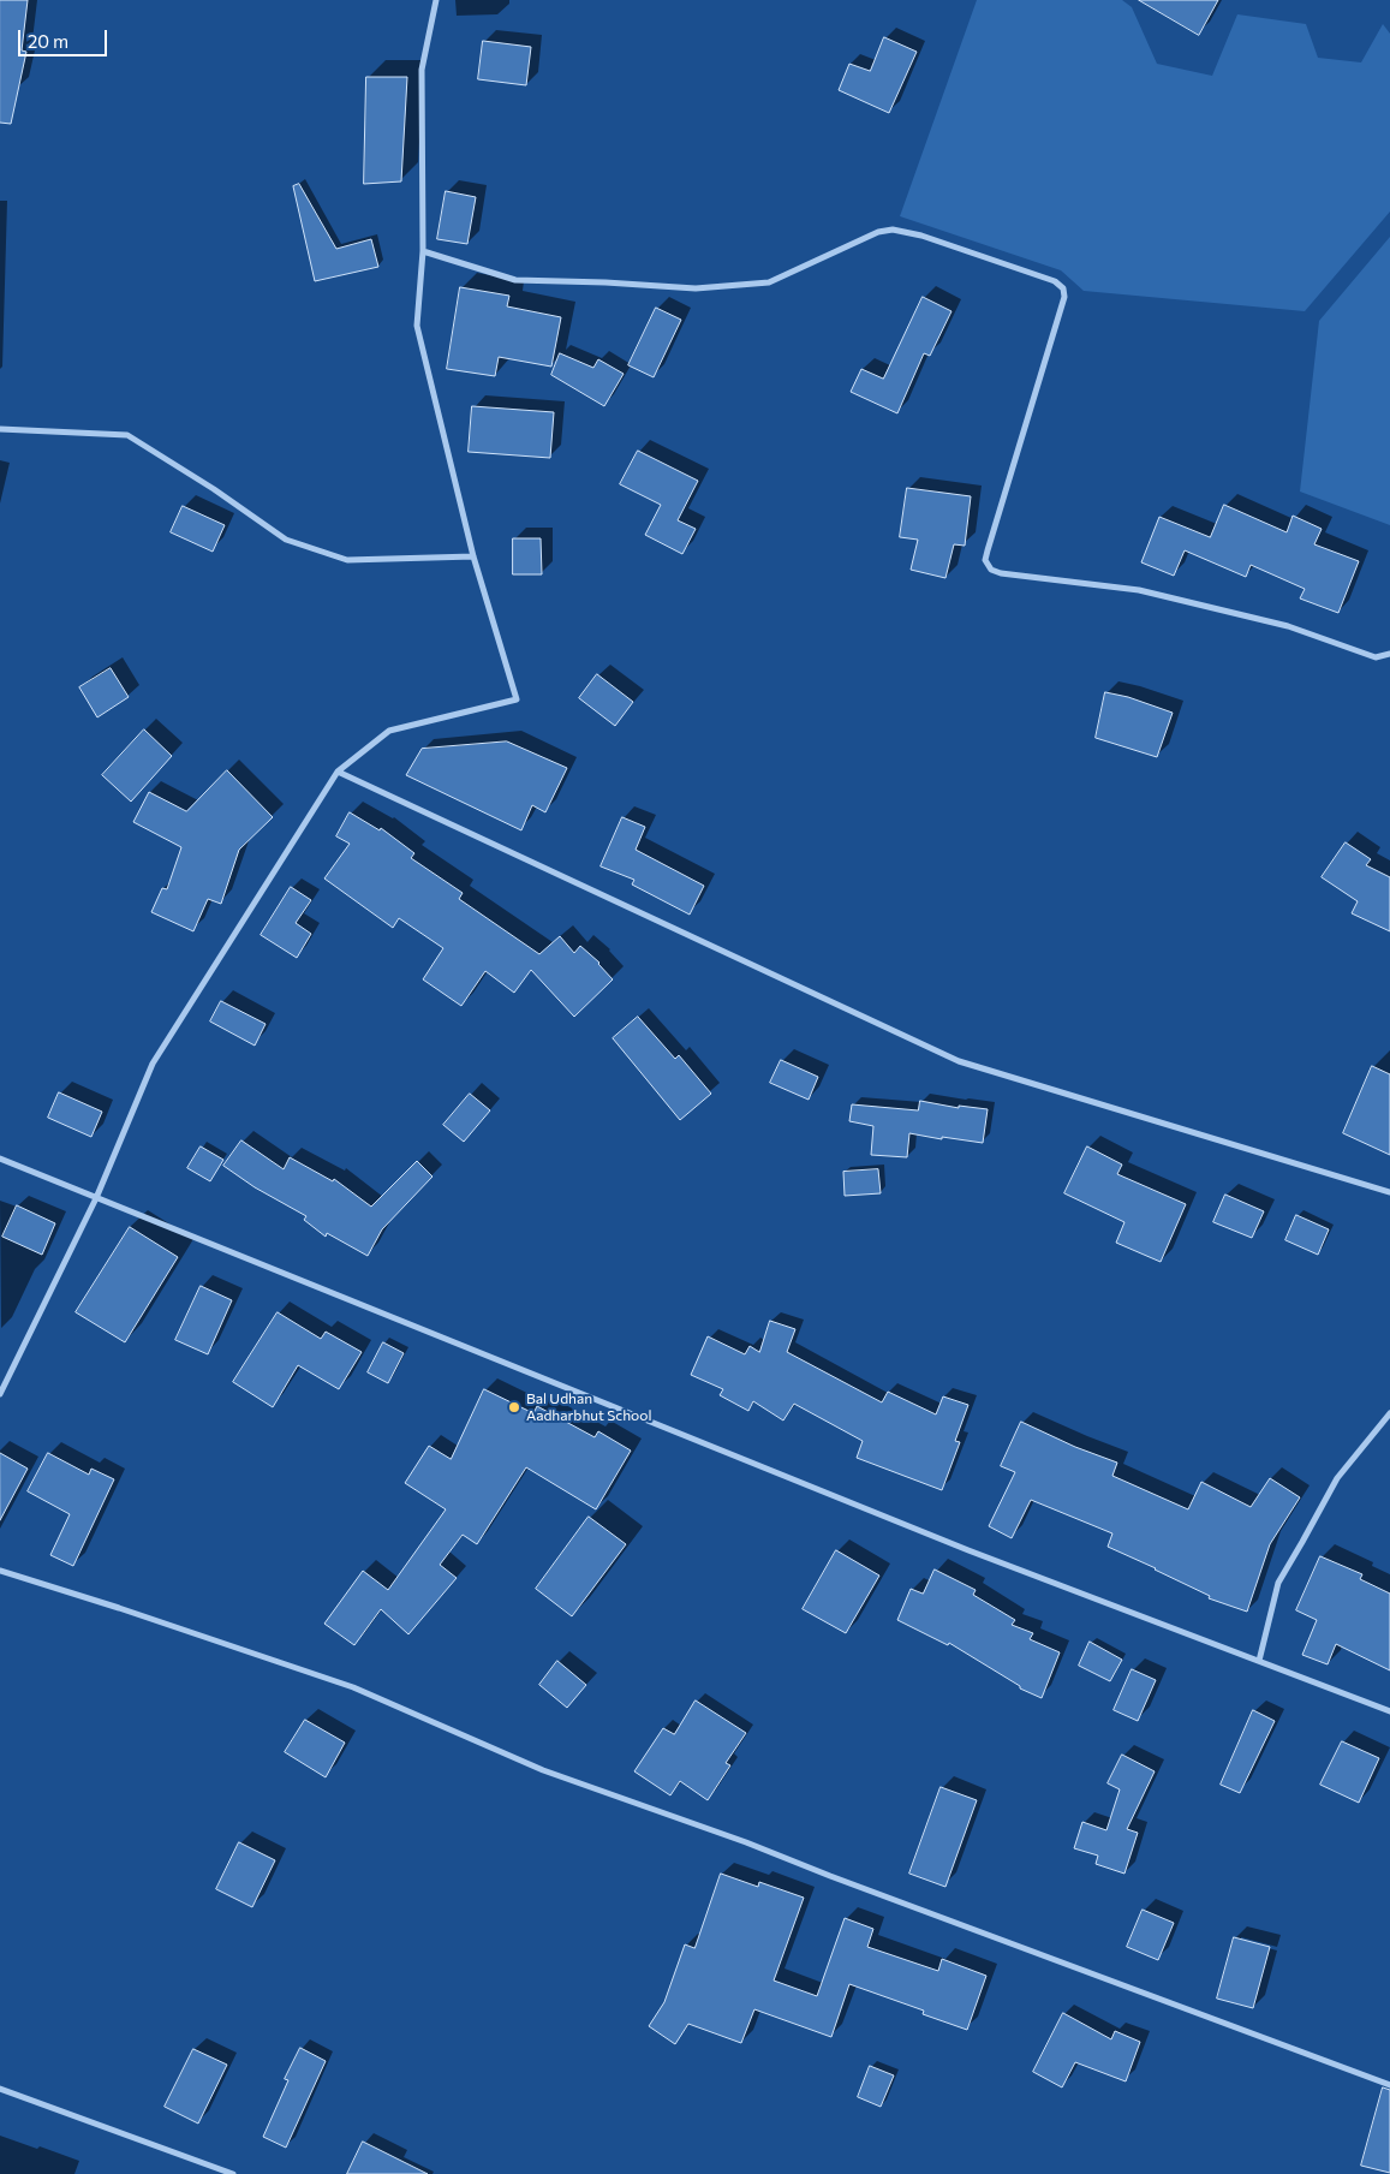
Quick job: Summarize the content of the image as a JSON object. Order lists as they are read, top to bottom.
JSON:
{
  "places": ["Bal Udhan Aadharbhut School"],
  "scale_bar": "20 m"
}
